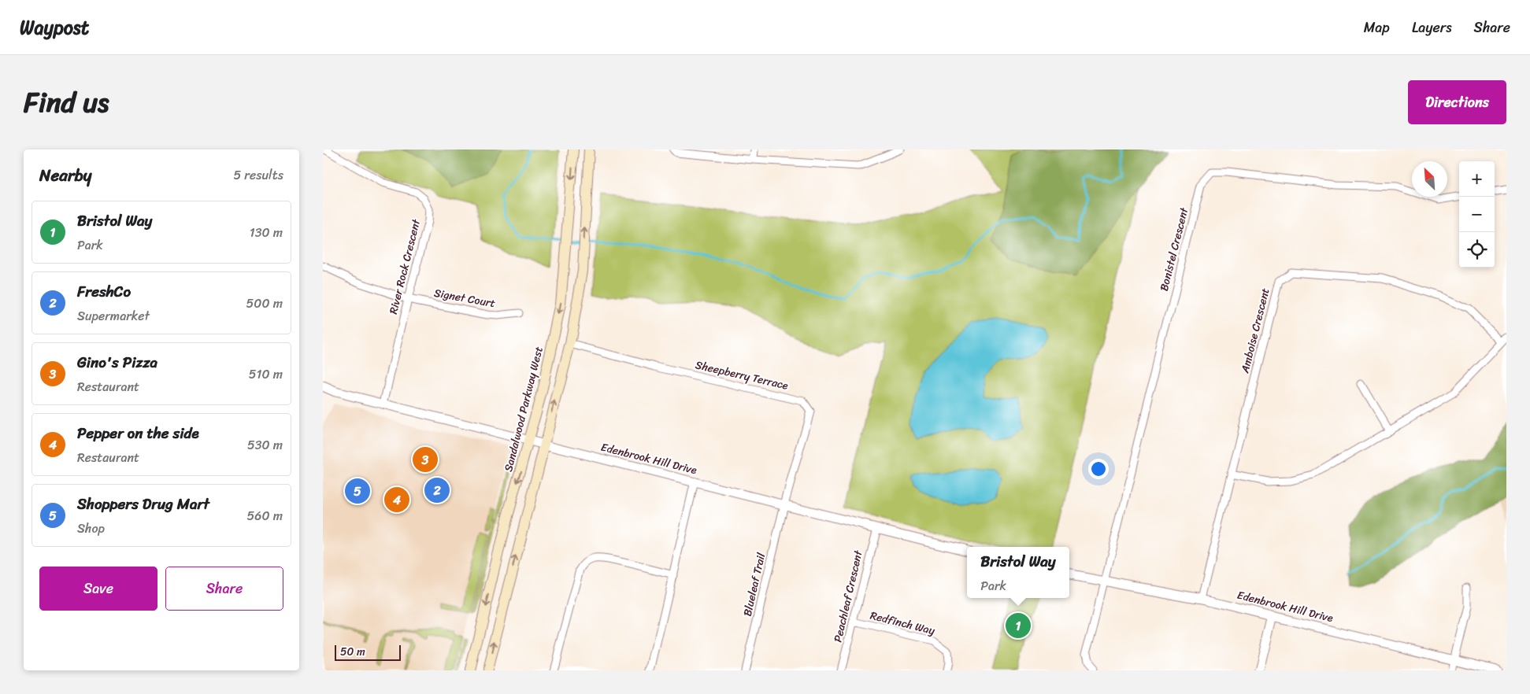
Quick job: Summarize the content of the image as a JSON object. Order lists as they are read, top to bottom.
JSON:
{
  "streets": {
    "main road": ["Sandalwood Parkway West"],
    "street": [
      "Bonistel Crescent",
      "River Rock Crescent",
      "Signet Court",
      "Amboise Crescent",
      "Sheepberry Terrace",
      "Edenbrook Hill Drive",
      "Blueleaf Trail",
      "Peachleaf Crescent",
      "Redfinch Way"
    ]
  },
  "crossings": [
    ["Bonistel Crescent", "Edenbrook Hill Drive"],
    ["River Rock Crescent", "Signet Court"],
    ["River Rock Crescent", "Edenbrook Hill Drive"],
    ["Amboise Crescent", "Edenbrook Hill Drive"],
    ["Sheepberry Terrace", "Edenbrook Hill Drive"],
    ["Sheepberry Terrace", "Blueleaf Trail"],
    ["Sandalwood Parkway West", "Edenbrook Hill Drive"],
    ["Edenbrook Hill Drive", "Blueleaf Trail"],
    ["Edenbrook Hill Drive", "Peachleaf Crescent"],
    ["Peachleaf Crescent", "Redfinch Way"]
  ],
  "scale_bar": "50 m",
  "north": "top left",
  "page": {
    "header": "Waypost",
    "nav": ["Map", "Layers", "Share"],
    "title": "Find us",
    "buttons": [
      "Directions",
      ["Save", "Share"]
    ],
    "heading": ["Nearby", "5 results"],
    "map_buttons": ["+", "−"],
    "list": [
      {
        "mark": "1",
        "name": "Bristol Way",
        "note": "Park",
        "value": "130 m"
      },
      {
        "mark": "2",
        "name": "FreshCo",
        "note": "Supermarket",
        "value": "500 m"
      },
      {
        "mark": "3",
        "name": "Gino's Pizza",
        "note": "Restaurant",
        "value": "510 m"
      },
      {
        "mark": "4",
        "name": "Pepper on the side",
        "note": "Restaurant",
        "value": "530 m"
      },
      {
        "mark": "5",
        "name": "Shoppers Drug Mart",
        "note": "Shop",
        "value": "560 m"
      }
    ],
    "pins": [
      "3",
      "2",
      "5",
      "4",
      "1"
    ],
    "popup": ["Bristol Way", "Park"],
    "scale": "50 m"
  }
}
